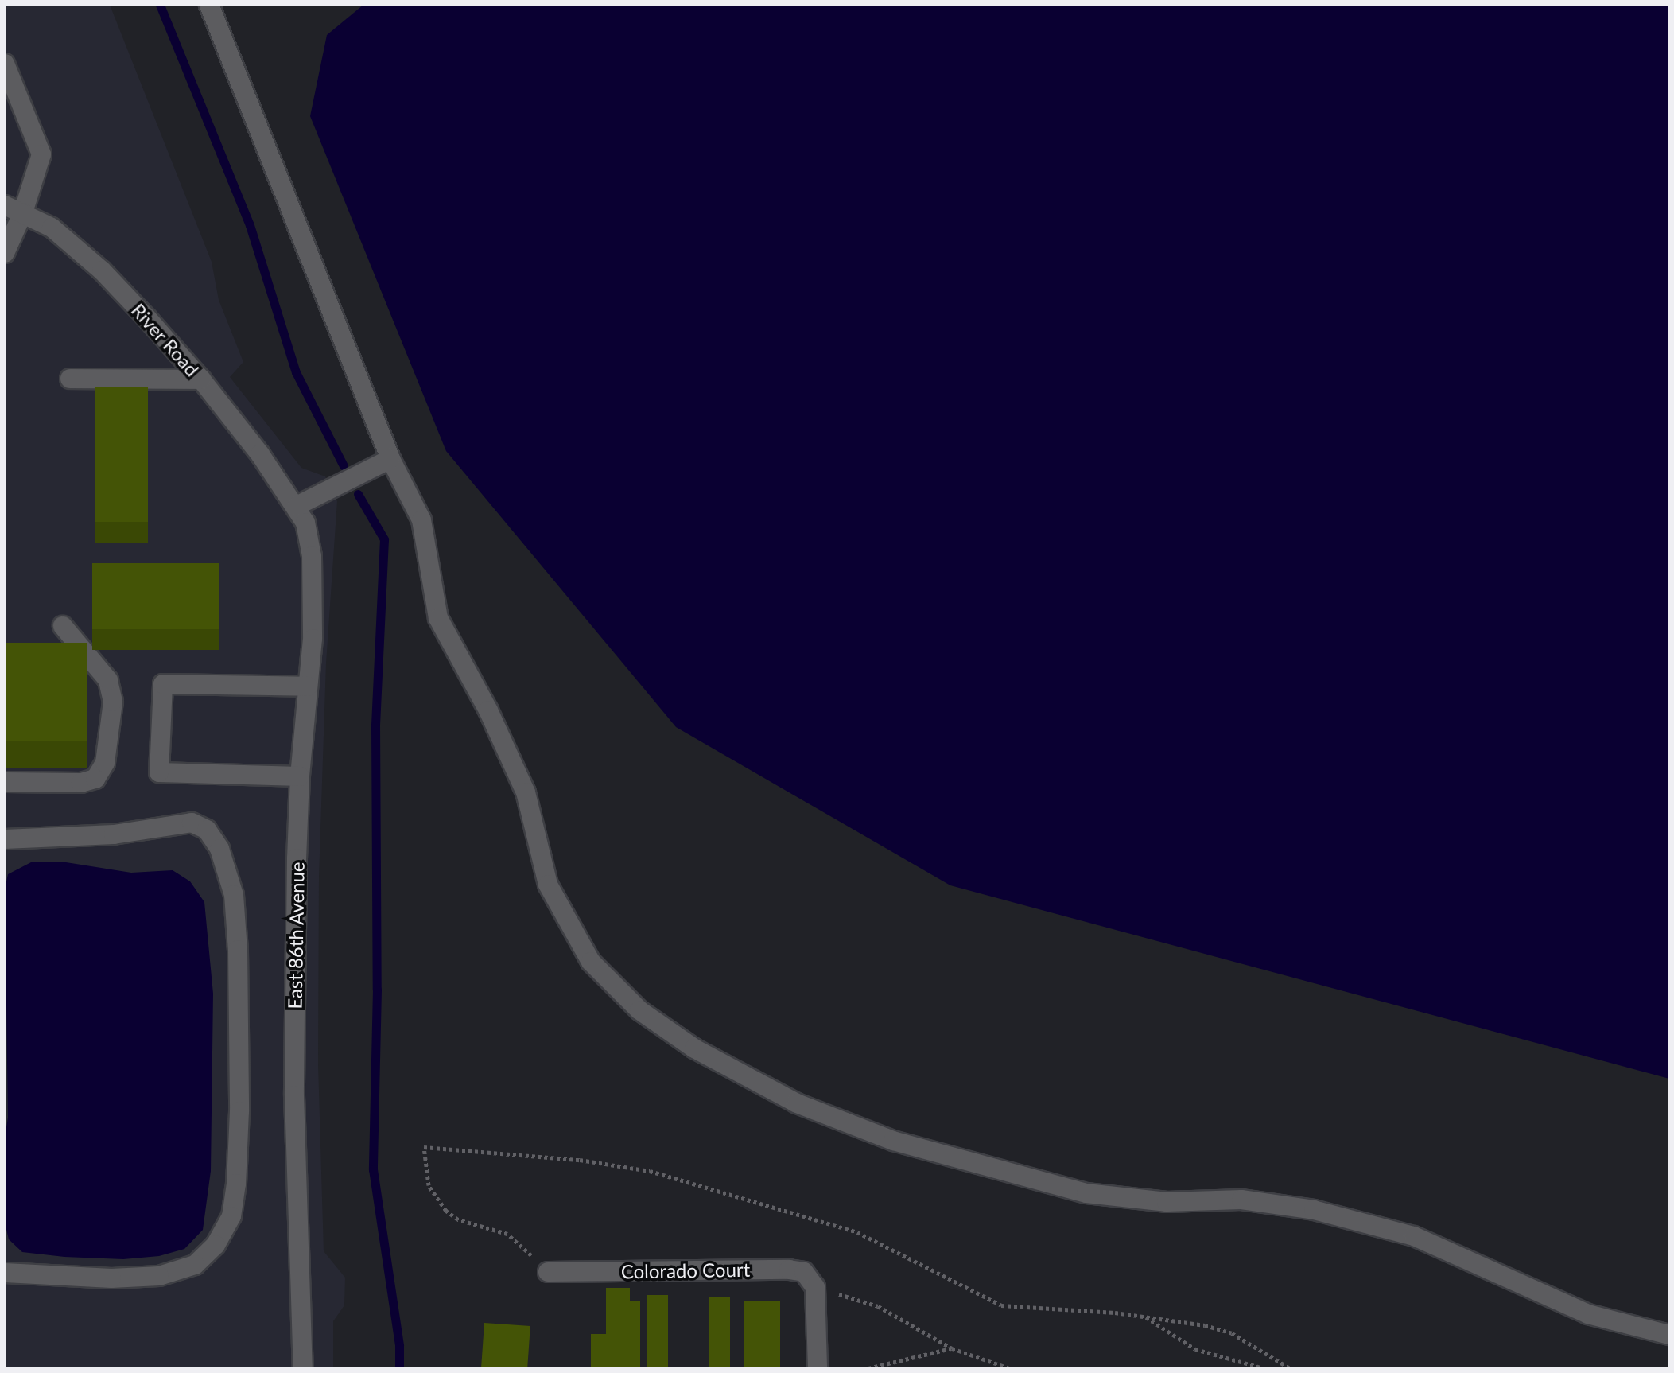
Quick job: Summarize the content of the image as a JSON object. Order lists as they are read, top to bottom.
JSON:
{
  "streets": {
    "street": ["River Road", "East 86th Avenue", "Colorado Court"]
  },
  "crossings": [
    ["River Road", "East 86th Avenue"]
  ]
}
